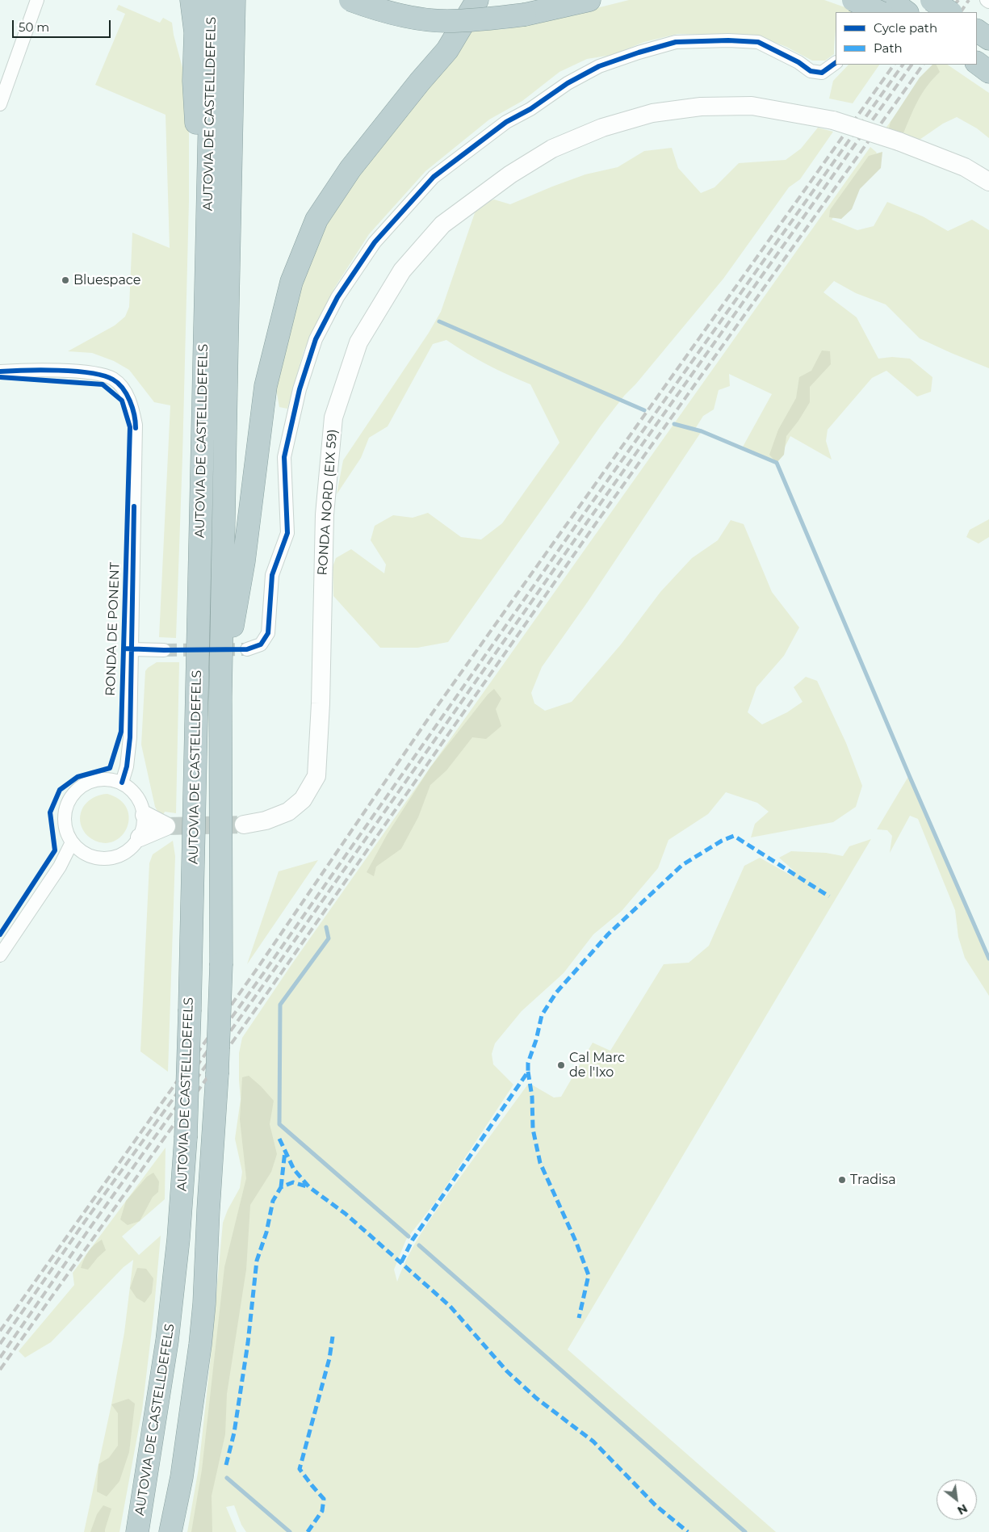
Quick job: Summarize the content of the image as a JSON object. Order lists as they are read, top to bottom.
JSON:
{
  "streets": {
    "highway": ["AUTOVIA DE CASTELLDEFELS"],
    "main road": ["RONDA NORD (EIX 59)"],
    "street": ["RONDA DE PONENT"]
  },
  "places": ["Bluespace", "Cal Marc de l'Ixo", "Tradisa"],
  "legend": ["Cycle path", "Path"],
  "scale_bar": "50 m",
  "north": "bottom right"
}
